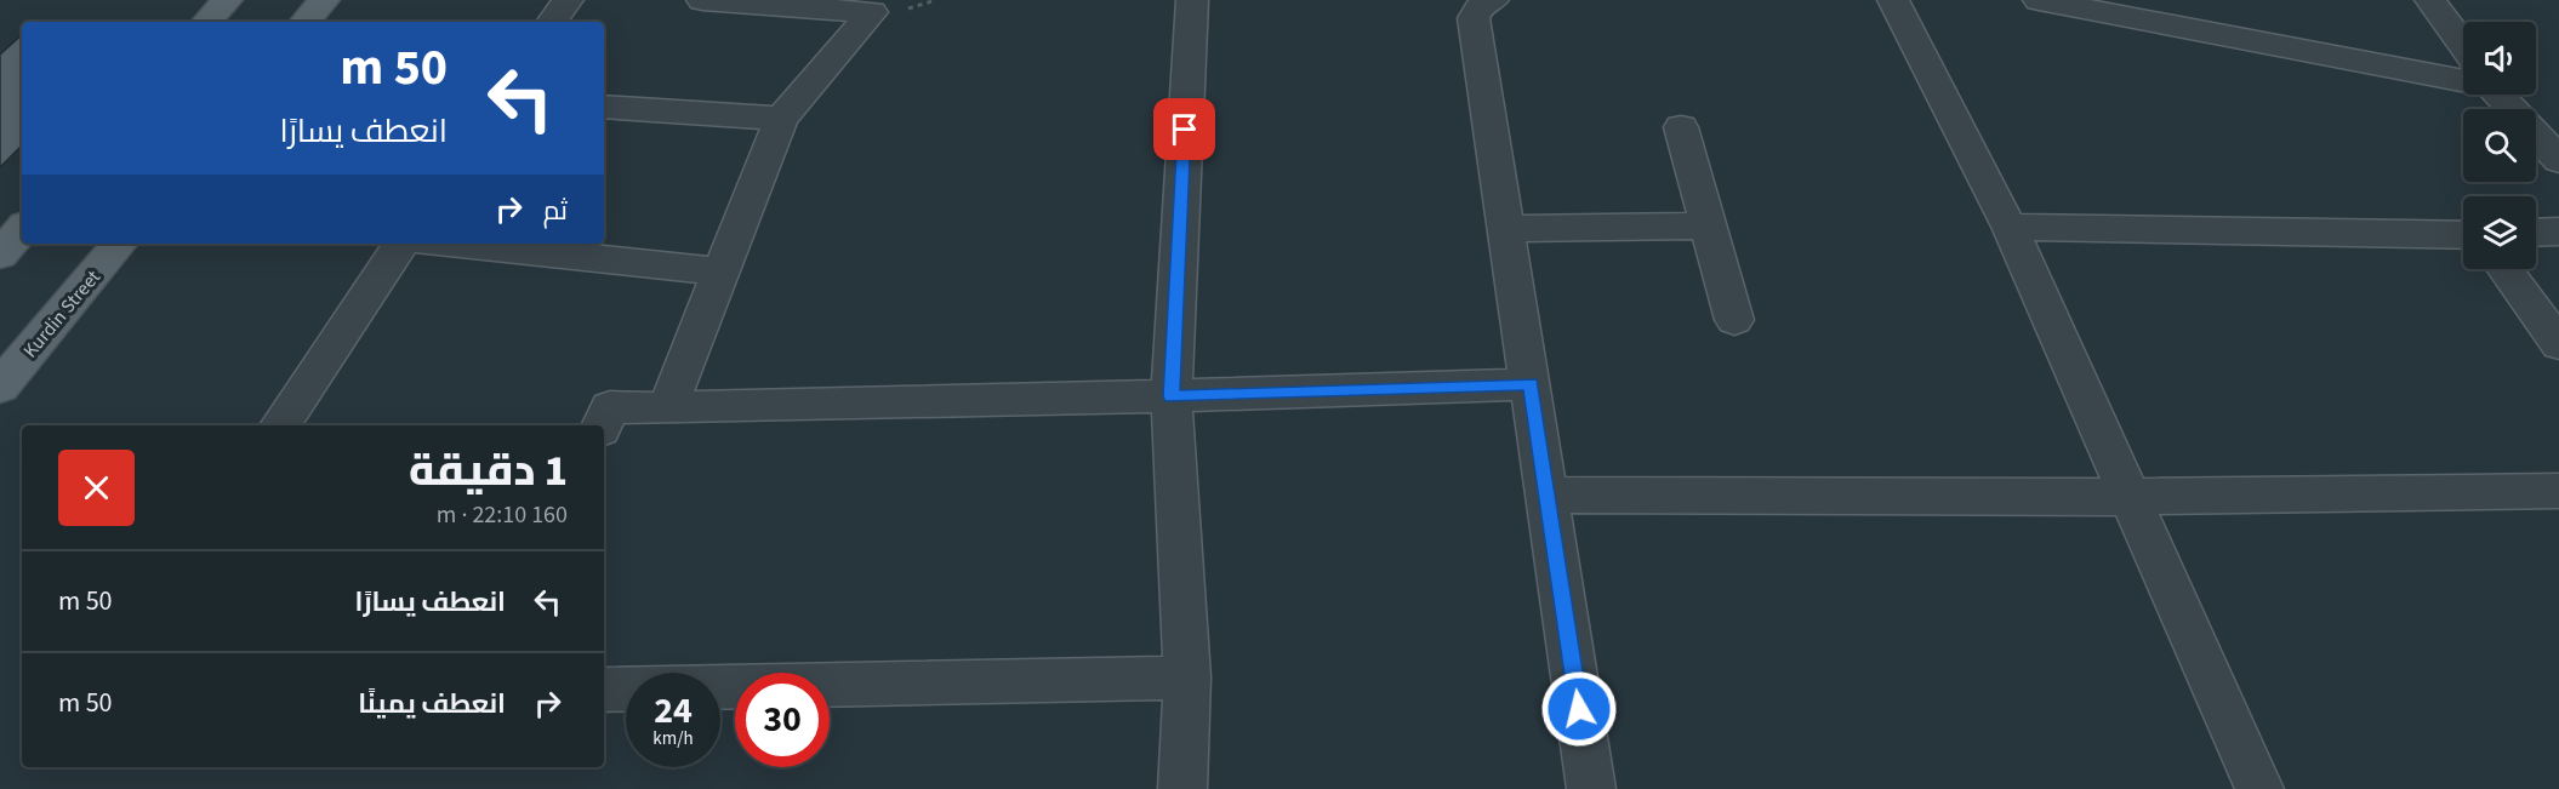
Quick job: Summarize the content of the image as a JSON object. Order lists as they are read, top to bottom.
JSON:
{
  "streets": {
    "main road": ["Kurdin Street"]
  },
  "page": {
    "turn": ["50 m", "انعطف يسارًا"],
    "then": "ثم",
    "heading": ["1 دقيقة", "160 m · 22:10"],
    "list": [
      {
        "name": "انعطف يسارًا",
        "value": "50 m"
      },
      {
        "name": "انعطف يمينًا",
        "value": "50 m"
      }
    ],
    "speed": "24 km/h",
    "limit": "30"
  }
}
